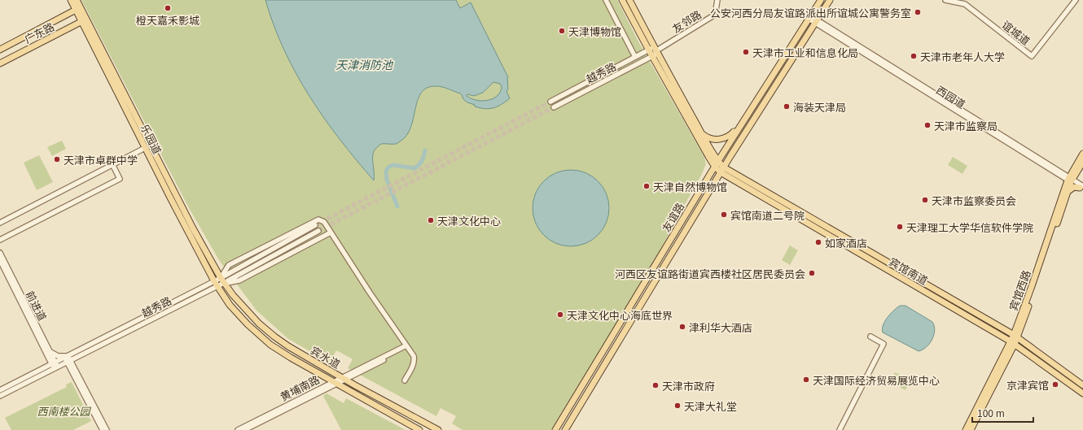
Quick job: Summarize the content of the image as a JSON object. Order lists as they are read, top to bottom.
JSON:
{
  "streets": {
    "main road": [
      "广东路",
      "乐园道",
      "友谊路",
      "宾馆南道",
      "宾馆西路",
      "宾水道"
    ],
    "street": [
      "友邻路",
      "谊城道",
      "越秀路",
      "西园道",
      "前进道",
      "黄埔南路"
    ]
  },
  "crossings": [
    ["友邻路", "越秀路"],
    ["广东路", "乐园道"],
    ["越秀路", "乐园道"],
    ["越秀路", "前进道"],
    ["越秀路", "宾水道"],
    ["西园道", "友谊路"],
    ["西园道", "宾馆西路"],
    ["乐园道", "宾水道"],
    ["友谊路", "宾馆南道"],
    ["宾馆南道", "宾馆西路"],
    ["宾水道", "黄埔南路"]
  ],
  "water": ["天津消防池"],
  "parks": ["西南楼公园"],
  "places": [
    "橙天嘉禾影城",
    "公安河西分局友谊路派出所谊城公寓警务室",
    "天津博物馆",
    "天津市工业和信息化局",
    "天津市老年人大学",
    "海装天津局",
    "天津市监察局",
    "天津市卓群中学",
    "天津自然博物馆",
    "天津市监察委员会",
    "宾馆南道二号院",
    "天津文化中心",
    "天津理工大学华信软件学院",
    "如家酒店",
    "河西区友谊路街道宾西楼社区居民委员会",
    "天津文化中心海底世界",
    "津利华大酒店",
    "天津国际经济贸易展览中心",
    "京津宾馆",
    "天津市政府",
    "天津大礼堂"
  ],
  "scale_bar": "100 m"
}
